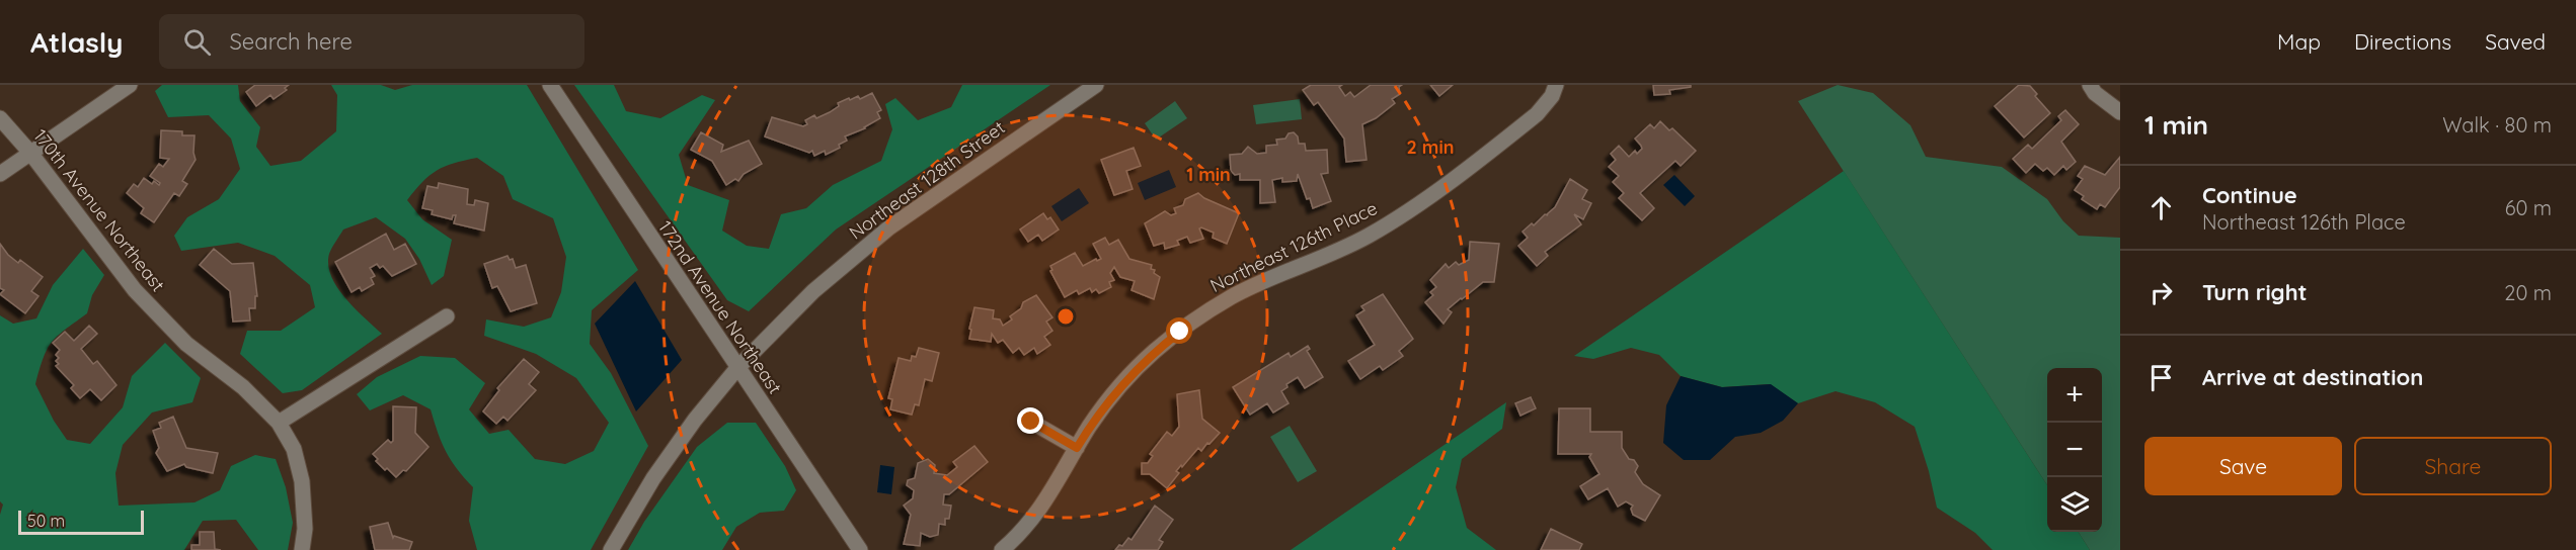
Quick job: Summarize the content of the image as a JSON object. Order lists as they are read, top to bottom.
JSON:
{
  "streets": {
    "street": [
      "Northeast 128th Street",
      "170th Avenue Northeast",
      "Northeast 126th Place",
      "172nd Avenue Northeast"
    ]
  },
  "crossings": [
    ["Northeast 128th Street", "172nd Avenue Northeast"]
  ],
  "scale_bar": "50 m",
  "page": {
    "header": "Atlasly",
    "search": "Search here",
    "nav": ["Map", "Directions", "Saved"],
    "heading": ["1 min", "Walk · 80 m"],
    "list": [
      ["Continue", "Northeast 126th Place", "60 m"],
      ["Turn right", "20 m"],
      "Arrive at destination"
    ],
    "map_buttons": ["+", "−"],
    "buttons": ["Save", "Share"],
    "scale": "50 m"
  },
  "rings": ["2 min", "1 min"]
}
